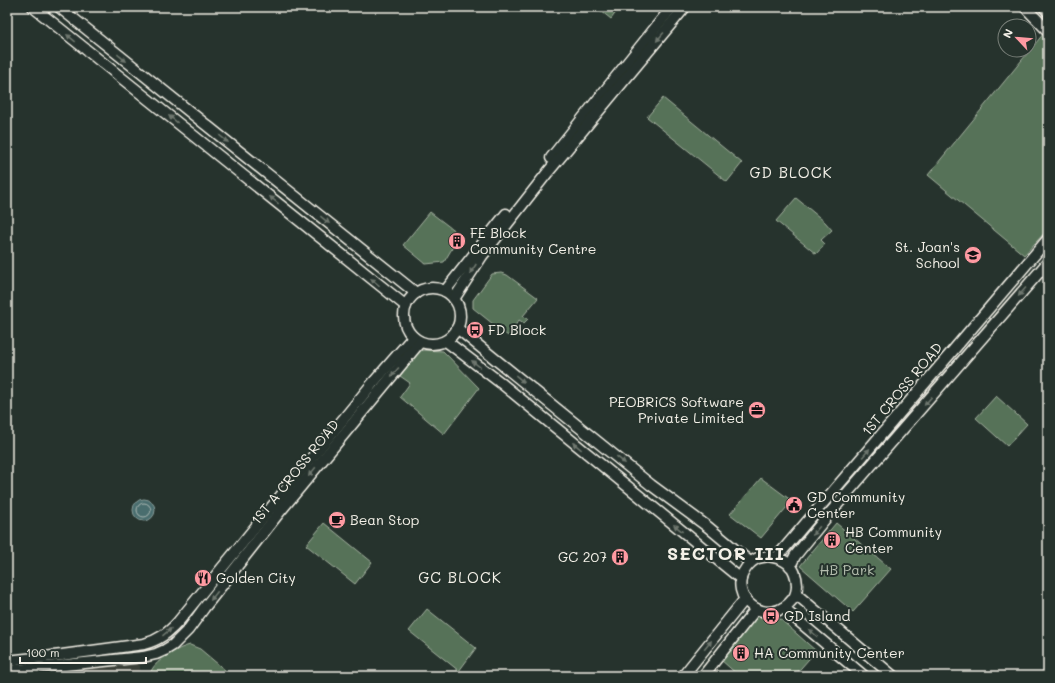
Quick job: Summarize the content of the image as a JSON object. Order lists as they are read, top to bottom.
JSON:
{
  "streets": {
    "street": ["1ST CROSS ROAD", "1ST A CROSS ROAD"]
  },
  "districts": ["GD BLOCK", "SECTOR III", "GC BLOCK"],
  "parks": ["HB Park"],
  "places": {
    "building": [
      "FE Block Community Centre",
      "HB Community Center",
      "GC 207",
      "HA Community Center"
    ],
    "school or university": ["St. Joan's School"],
    "bus stop": ["FD Block", "GD Island"],
    "office": ["PEOBRiCS Software Private Limited"],
    "public building": ["GD Community Center"],
    "cafe": ["Bean Stop"],
    "restaurant": ["Golden City"]
  },
  "scale_bar": "100 m",
  "north": "top left"
}
